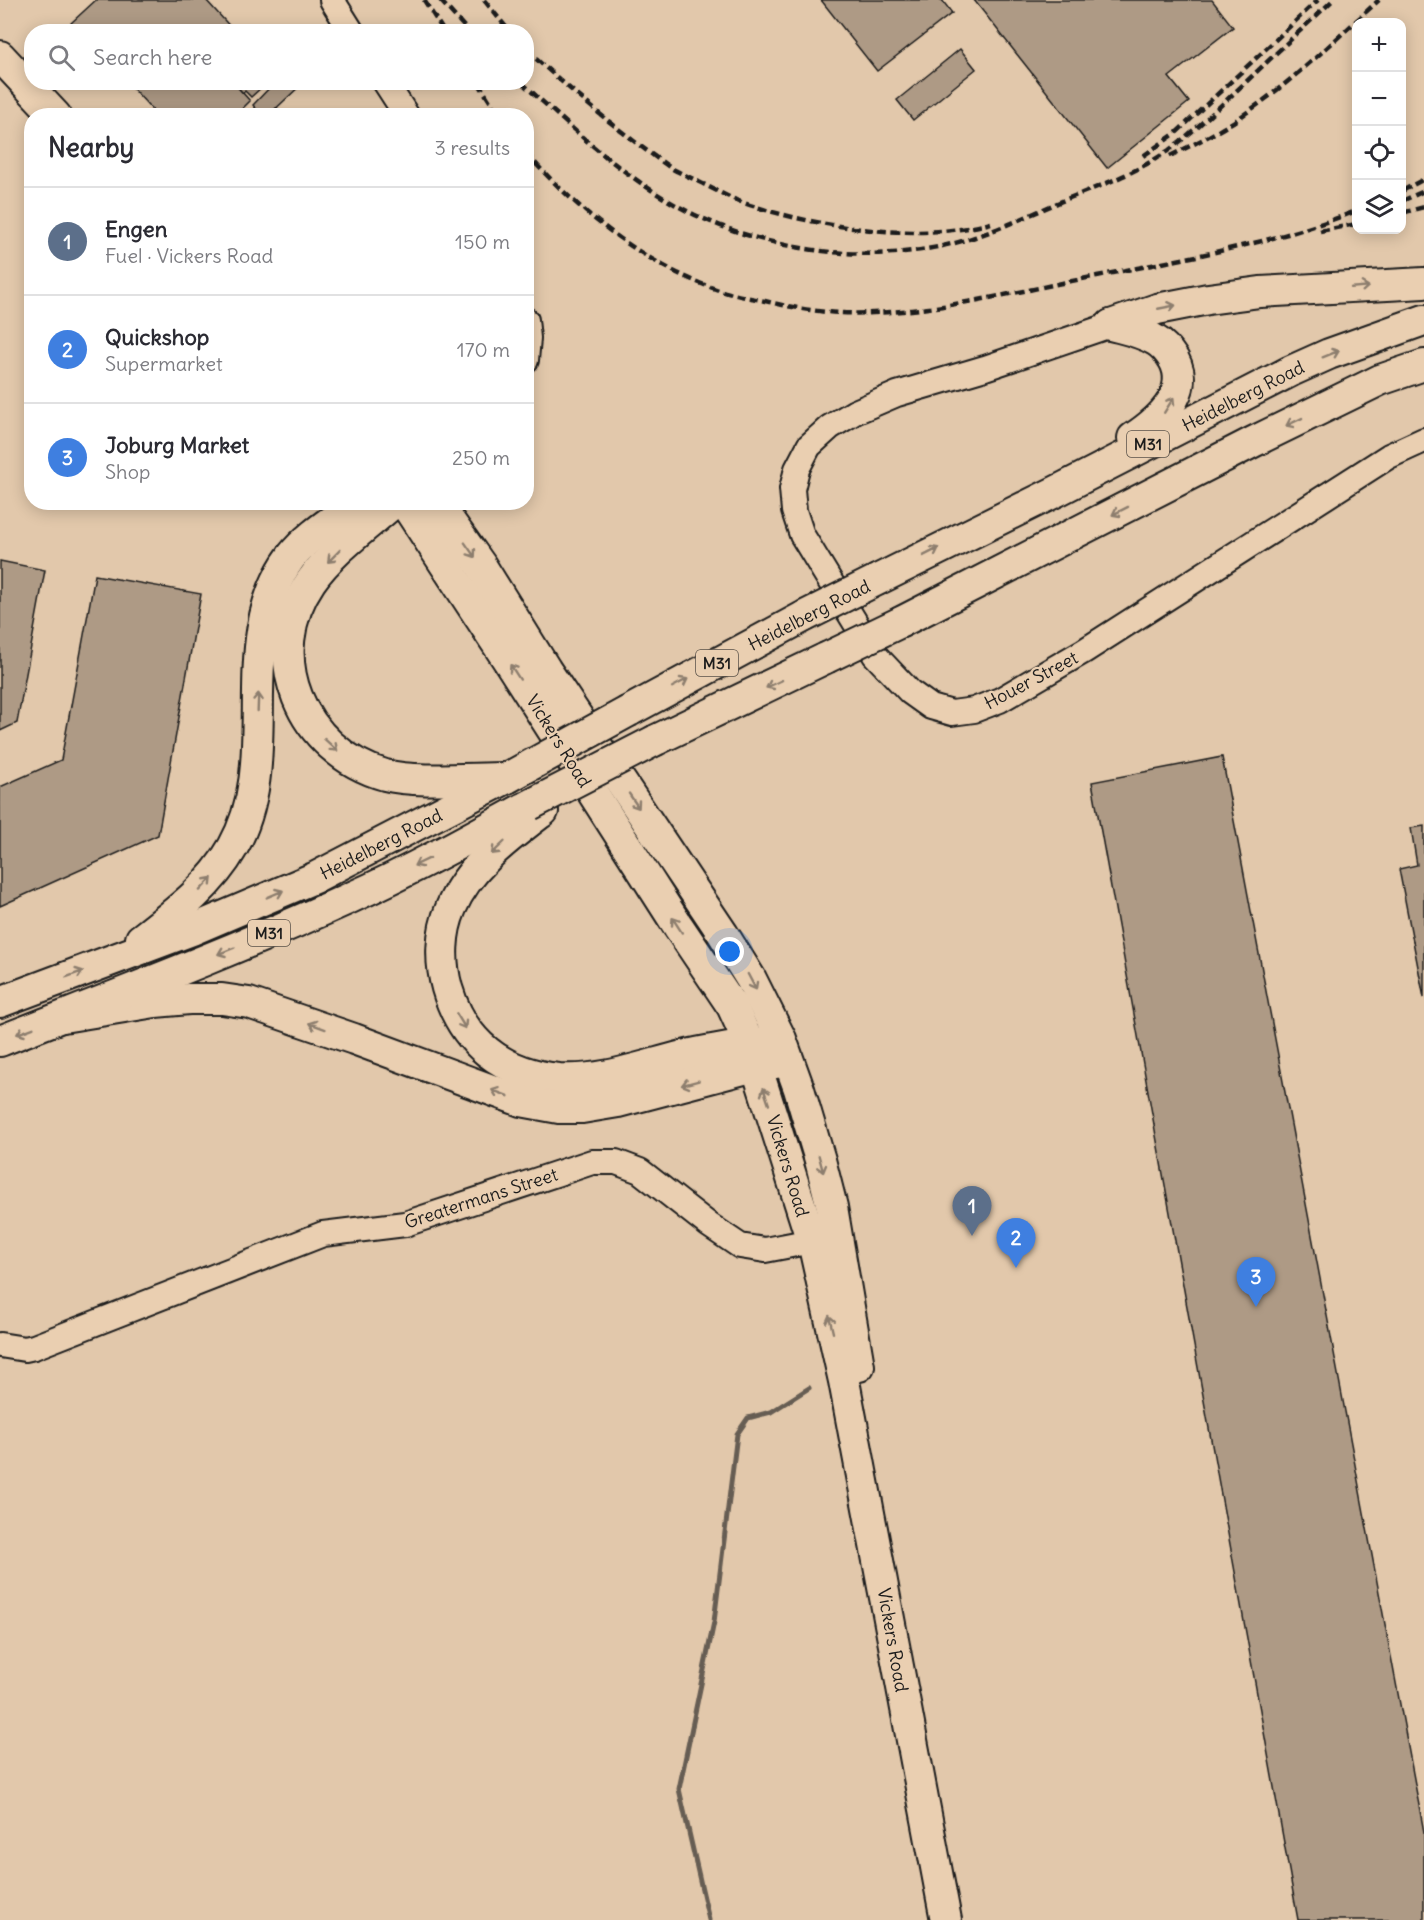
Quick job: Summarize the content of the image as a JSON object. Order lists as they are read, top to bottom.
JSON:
{
  "streets": {
    "main road": ["Heidelberg Road", "M31", "Vickers Road"],
    "street": ["Houer Street", "Greatermans Street"]
  },
  "crossings": [
    ["Vickers Road", "Greatermans Street"]
  ],
  "page": {
    "map_buttons": ["+", "−"],
    "search": "Search here",
    "heading": ["Nearby", "3 results"],
    "list": [
      {
        "mark": "1",
        "name": "Engen",
        "note": "Fuel · Vickers Road",
        "value": "150 m"
      },
      {
        "mark": "2",
        "name": "Quickshop",
        "note": "Supermarket",
        "value": "170 m"
      },
      {
        "mark": "3",
        "name": "Joburg Market",
        "note": "Shop",
        "value": "250 m"
      }
    ],
    "pins": ["1", "2", "3"]
  }
}
